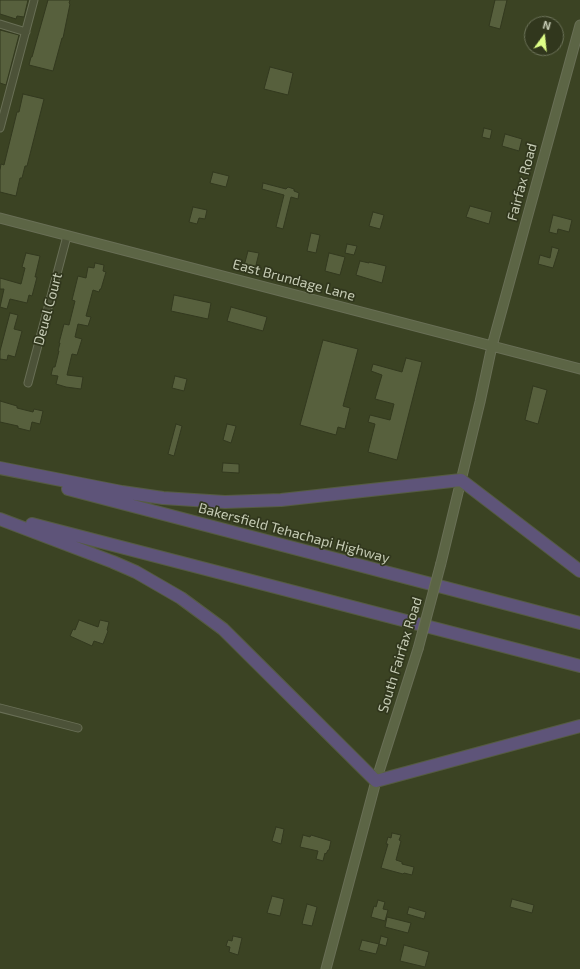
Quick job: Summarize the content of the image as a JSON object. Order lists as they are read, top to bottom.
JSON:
{
  "streets": {
    "highway": ["Bakersfield Tehachapi Highway"],
    "main road": ["Fairfax Road", "East Brundage Lane", "South Fairfax Road"],
    "street": ["Deuel Court"]
  },
  "crossings": [
    ["Fairfax Road", "East Brundage Lane"],
    ["Fairfax Road", "South Fairfax Road"],
    ["East Brundage Lane", "Deuel Court"],
    ["East Brundage Lane", "South Fairfax Road"]
  ],
  "north": "top"
}
